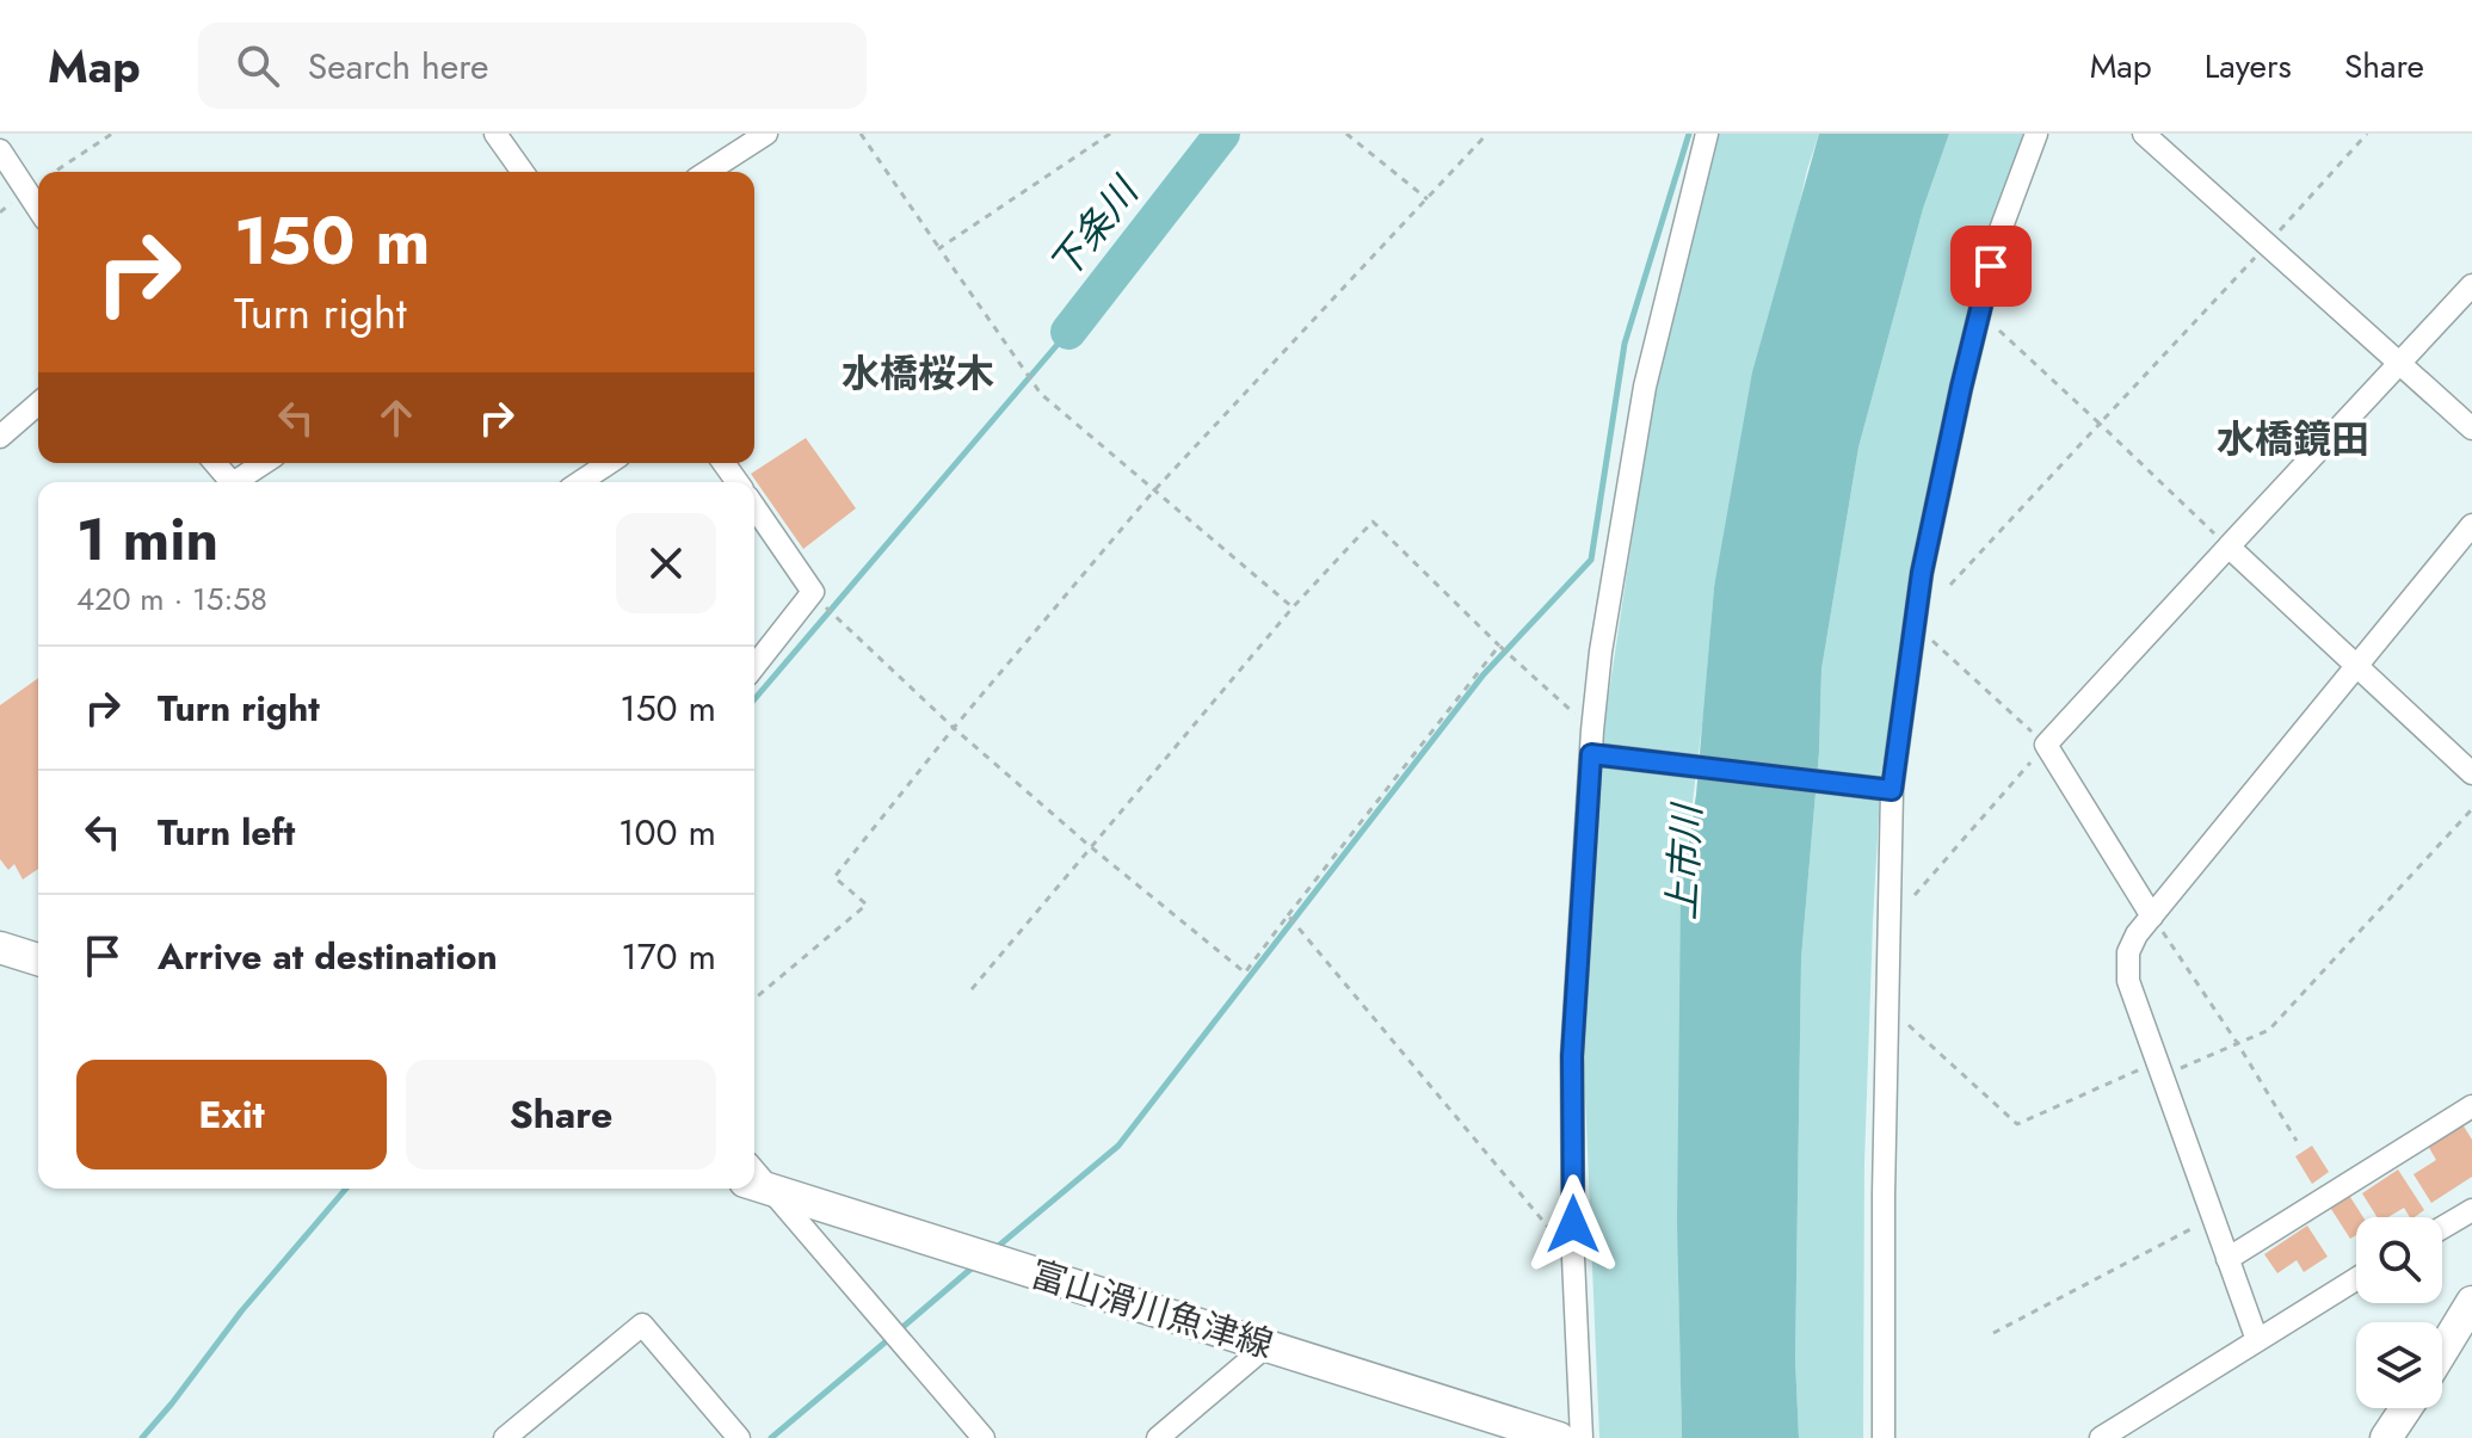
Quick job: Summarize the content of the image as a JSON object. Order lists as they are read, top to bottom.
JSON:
{
  "streets": {
    "main road": ["富山滑川魚津線"]
  },
  "districts": ["水橋桜木", "水橋鏡田"],
  "water": ["下条川", "上市川"],
  "page": {
    "header": "Map",
    "search": "Search here",
    "nav": ["Map", "Layers", "Share"],
    "turn": ["150 m", "Turn right"],
    "heading": ["1 min", "420 m · 15:58"],
    "list": [
      {
        "name": "Turn right",
        "value": "150 m"
      },
      {
        "name": "Turn left",
        "value": "100 m"
      },
      {
        "name": "Arrive at destination",
        "value": "170 m"
      }
    ],
    "buttons": ["Exit", "Share"]
  }
}
